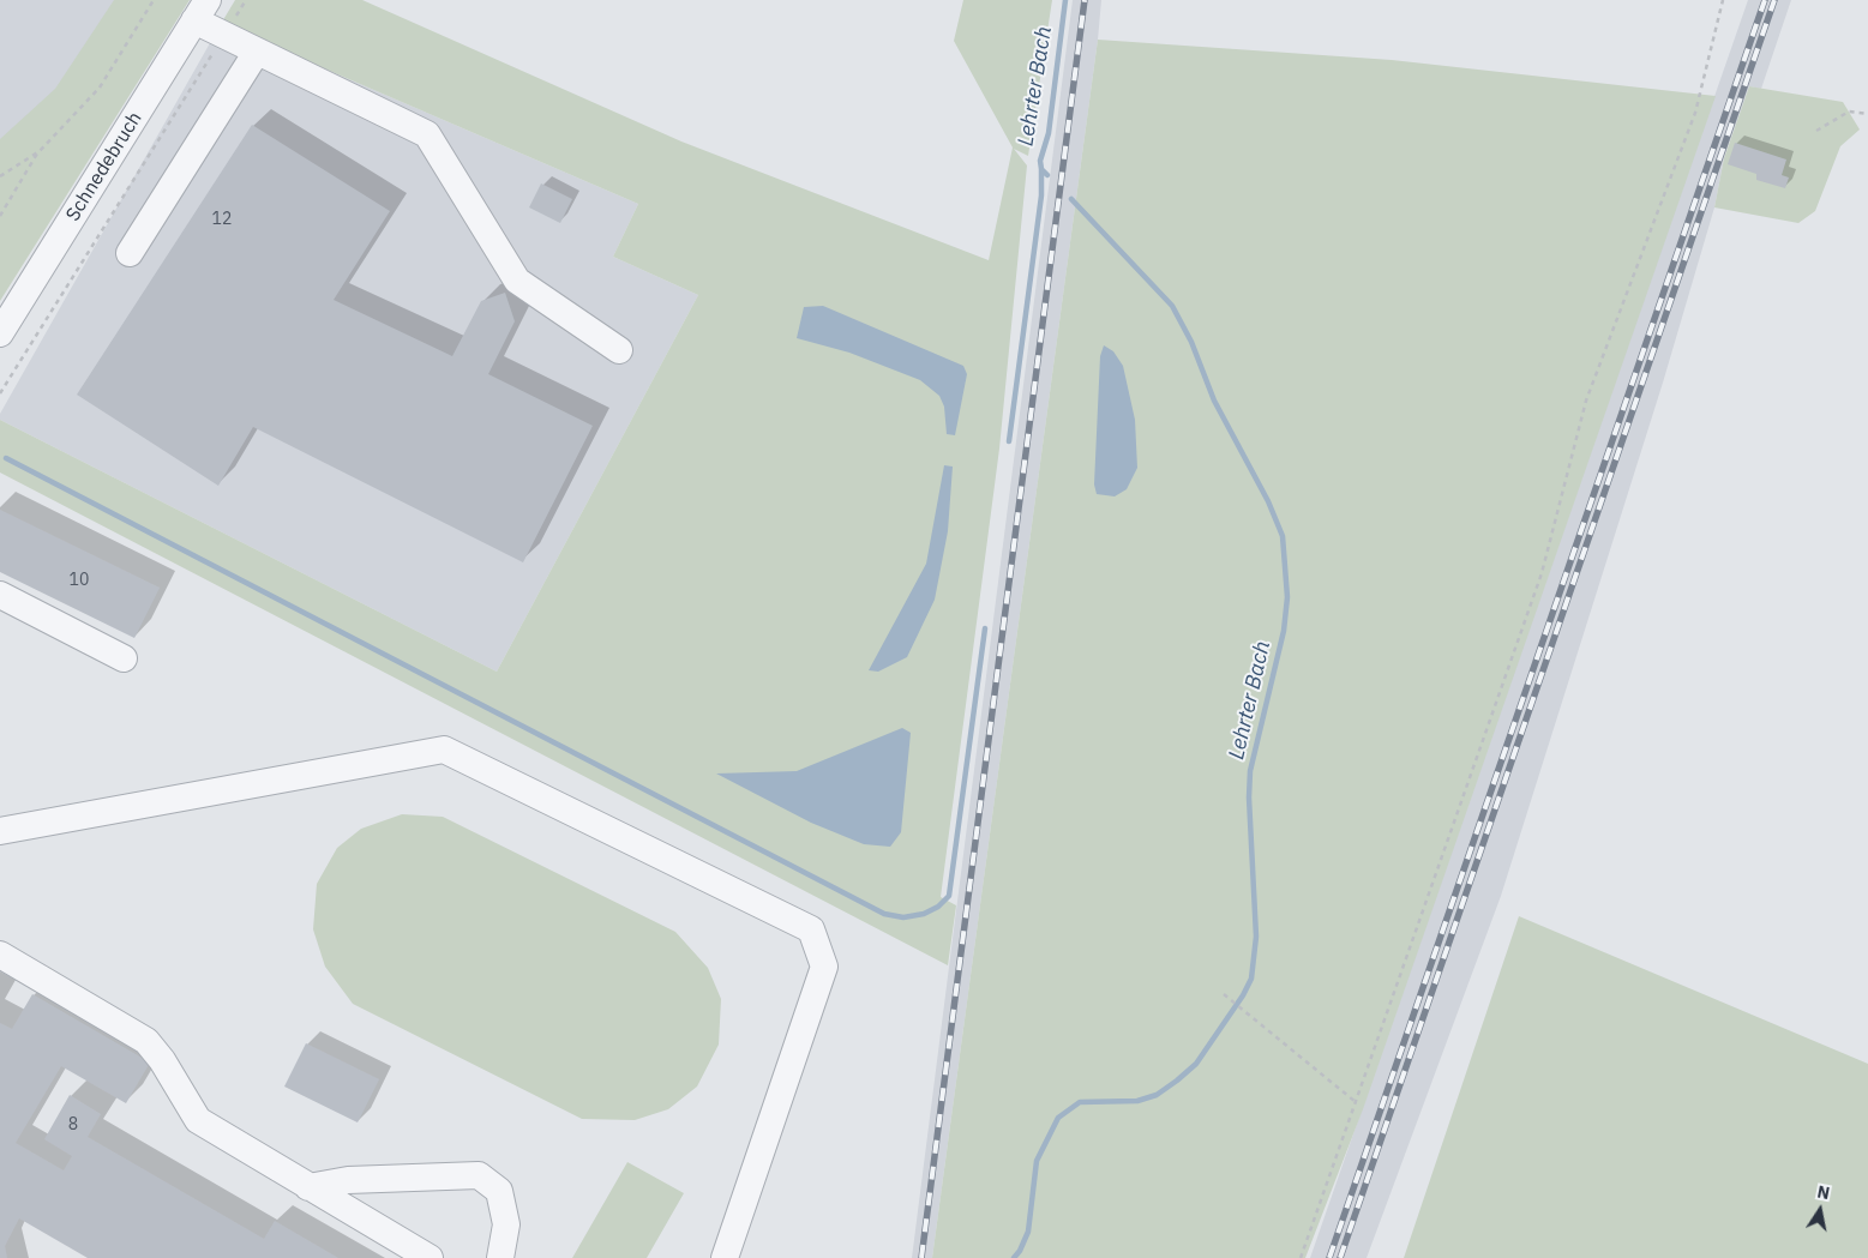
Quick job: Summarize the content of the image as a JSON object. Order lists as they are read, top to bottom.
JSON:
{
  "streets": {
    "street": ["Schnedebruch"]
  },
  "water": ["Lehrter Bach"],
  "house_numbers": ["12", "10", "8"],
  "north": "top"
}
